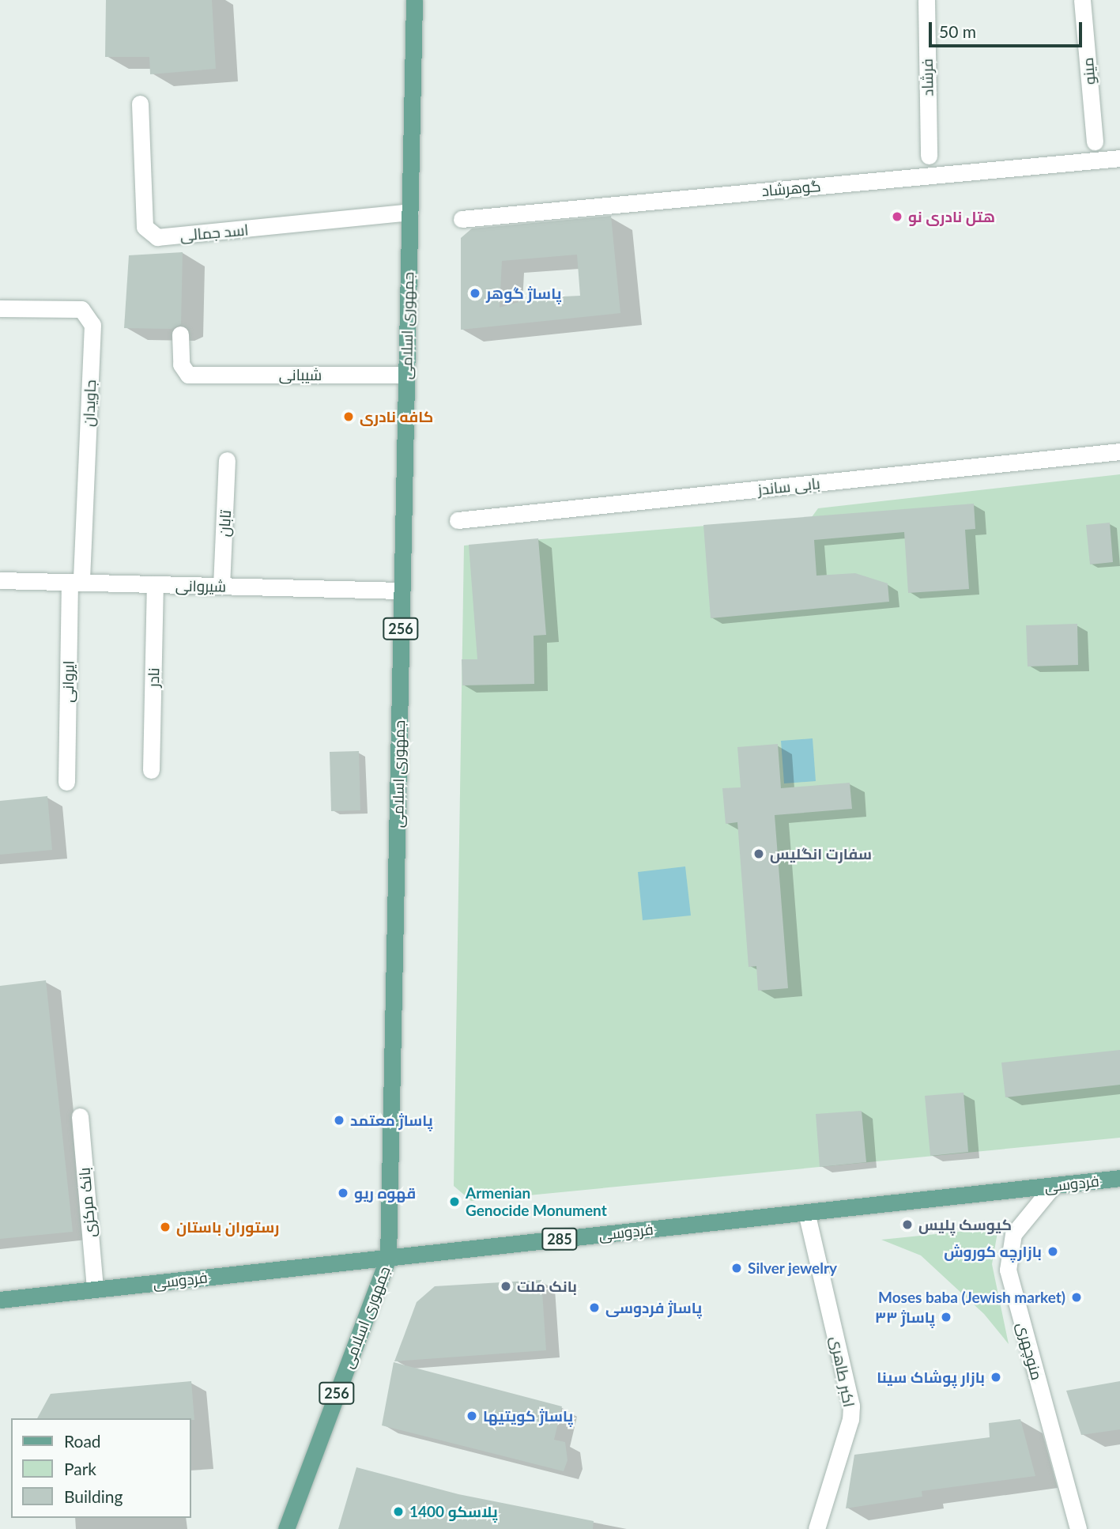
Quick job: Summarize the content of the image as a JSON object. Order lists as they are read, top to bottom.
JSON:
{
  "streets": {
    "main road": [
      "جمهوری اسلامی",
      "256",
      "فردوسی",
      "285"
    ],
    "street": [
      "مینو",
      "فرشاد",
      "گوهرشاد",
      "اسد جمالی",
      "شیبانی",
      "جاویدان",
      "بابی ساندز",
      "تابان",
      "شیروانی",
      "نادر",
      "ایروانی",
      "بانک مرکزی",
      "منوچهری",
      "اکبر طاهری"
    ]
  },
  "crossings": [
    ["اسد جمالی", "جمهوری اسلامی"],
    ["جمهوری اسلامی", "شیبانی"],
    ["جمهوری اسلامی", "شیروانی"],
    ["جمهوری اسلامی", "فردوسی"],
    ["جاویدان", "شیروانی"],
    ["جاویدان", "ایروانی"],
    ["تابان", "شیروانی"],
    ["شیروانی", "نادر"],
    ["شیروانی", "ایروانی"],
    ["فردوسی", "بانک مرکزی"],
    ["فردوسی", "منوچهری"],
    ["فردوسی", "اکبر طاهری"]
  ],
  "places": [
    "هتل نادری نو",
    "پاساژ گوهر",
    "کافه نادری",
    "سفارت انگلیس",
    "پاساژ معتمد",
    "قهوه ریو",
    "Armenian Genocide Monument",
    "کیوسک پلیس",
    "رستوران باستان",
    "بازارچه کوروش",
    "Silver jewelry",
    "بانک ملت",
    "Moses baba (Jewish market)",
    "پاساژ فردوسی",
    "پاساژ ۳۳",
    "بازار پوشاک سینا",
    "پاساژ کویتیها",
    "پلاسکو 1400"
  ],
  "legend": ["Road", "Park", "Building"],
  "scale_bar": "50 m"
}
